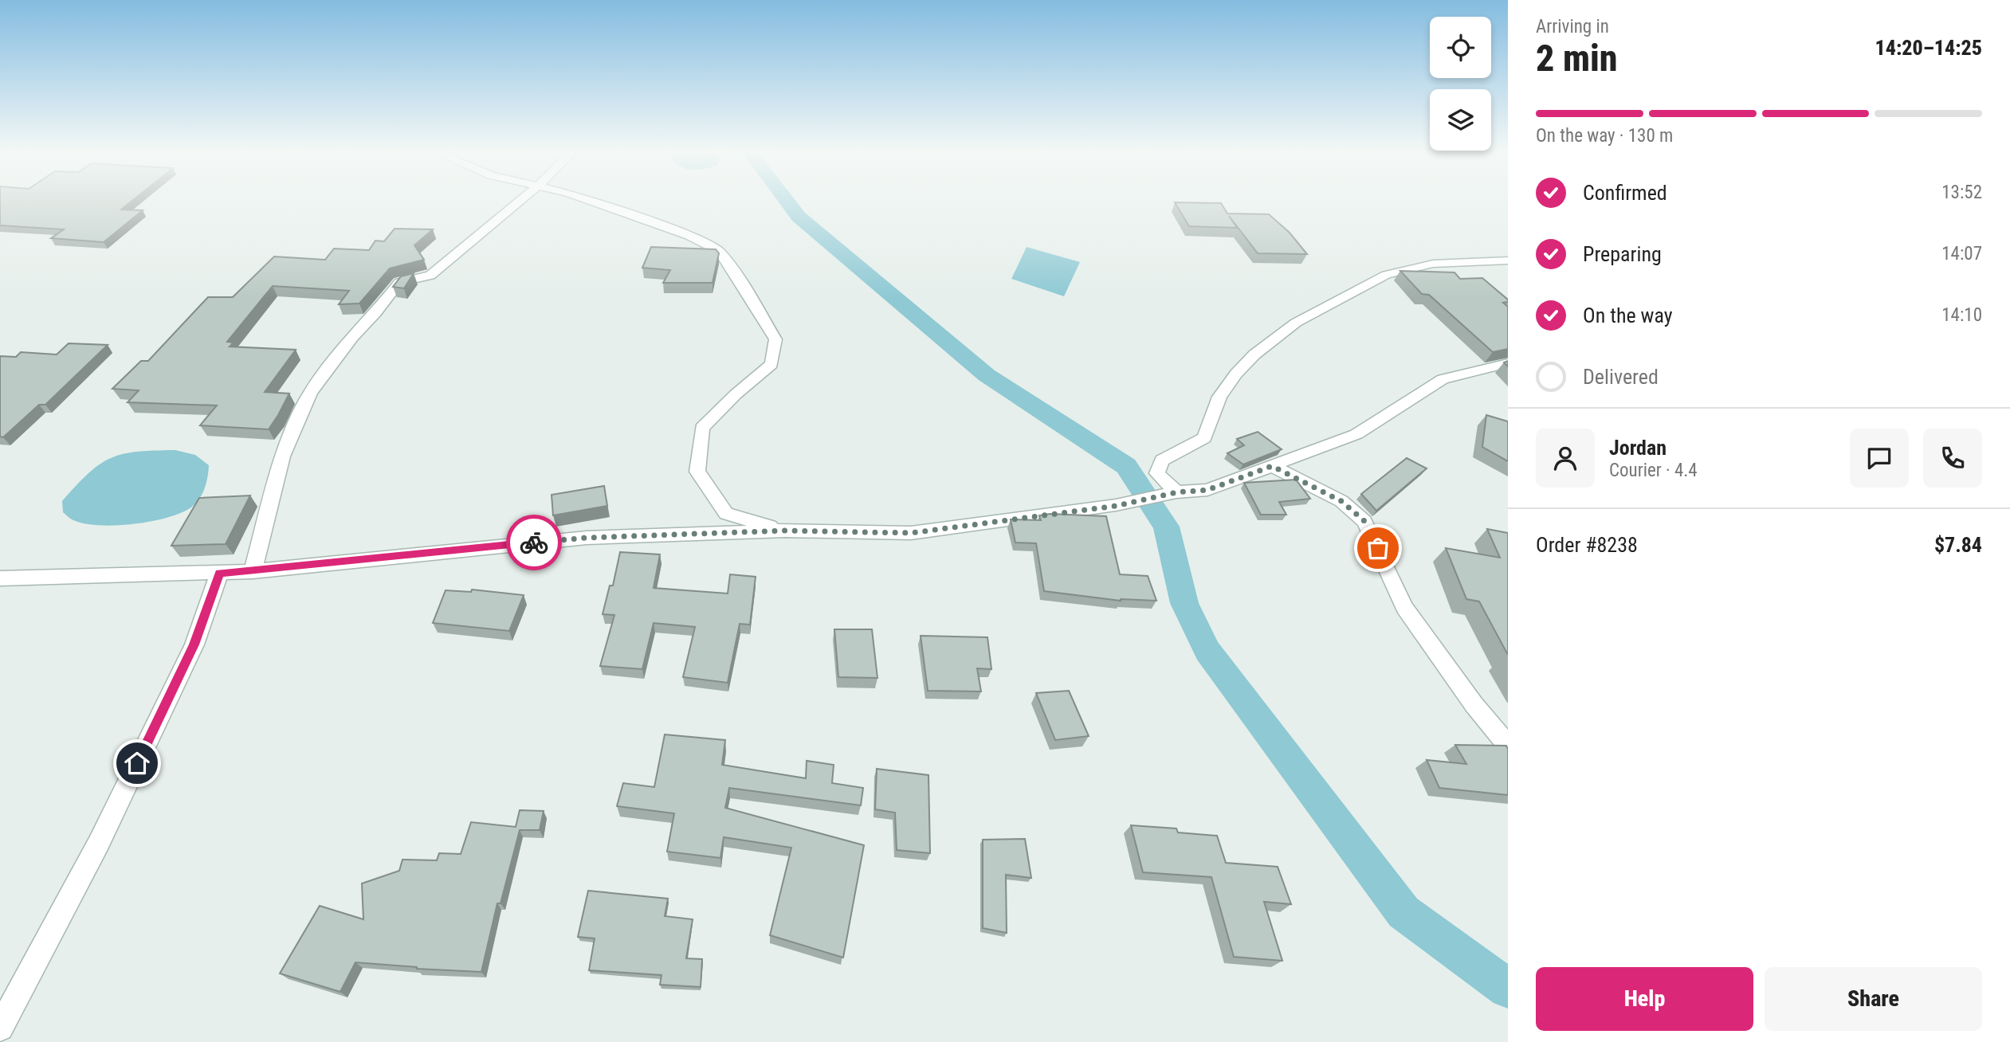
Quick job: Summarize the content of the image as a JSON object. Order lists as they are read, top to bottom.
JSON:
{
  "page": {
    "heading": ["2 min", "Arriving in", "14:20–14:25"],
    "panel": [
      "Jordan",
      "Courier · 4.4",
      "Order #8238",
      "$7.84"
    ],
    "bar": "On the way · 130 m",
    "list": [
      ["Confirmed", "13:52"],
      ["Preparing", "14:07"],
      ["On the way", "14:10"],
      "Delivered"
    ],
    "buttons": ["Help", "Share"]
  }
}
